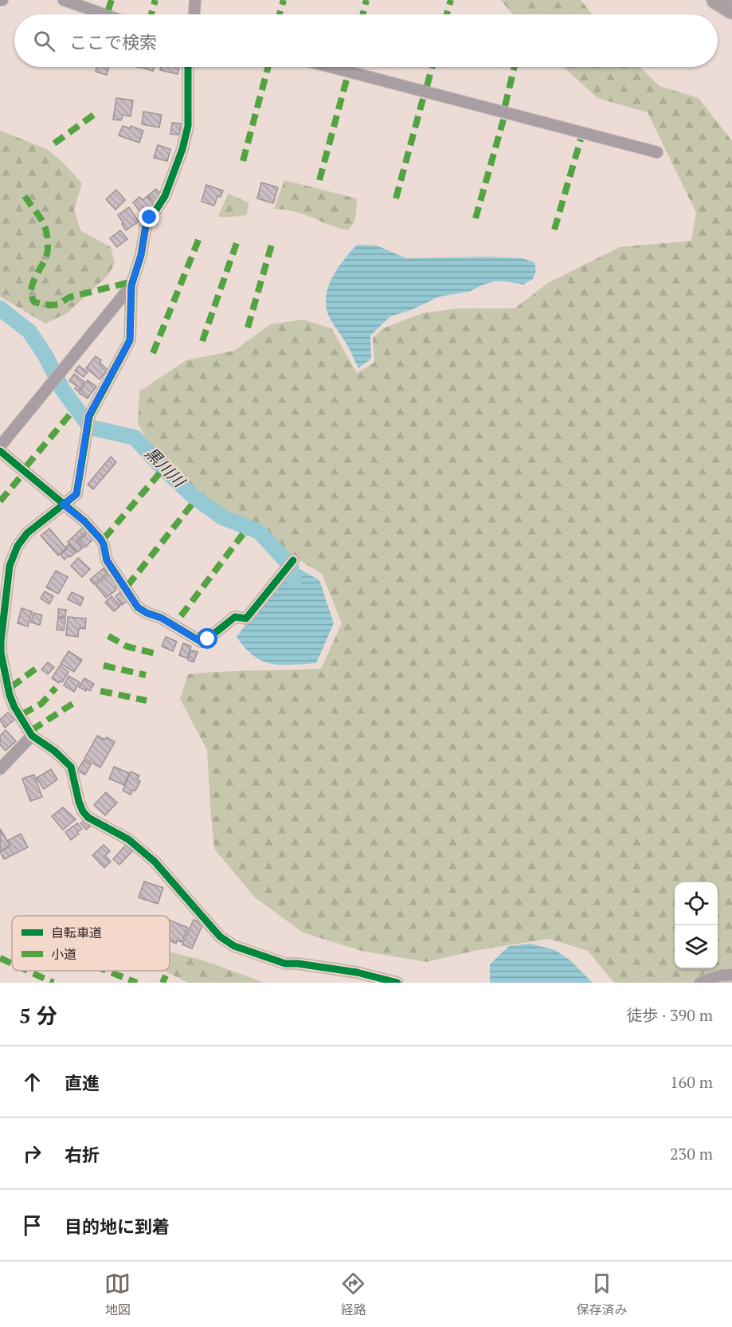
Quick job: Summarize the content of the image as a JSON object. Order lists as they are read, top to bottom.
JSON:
{
  "water": ["黒川川"],
  "legend": ["自転車道", "小道"],
  "page": {
    "search": "ここで検索",
    "heading": ["5 分", "徒歩 · 390 m"],
    "list": [
      ["直進", "160 m"],
      ["右折", "230 m"],
      "目的地に到着"
    ],
    "nav": ["地図", "経路", "保存済み"]
  }
}
